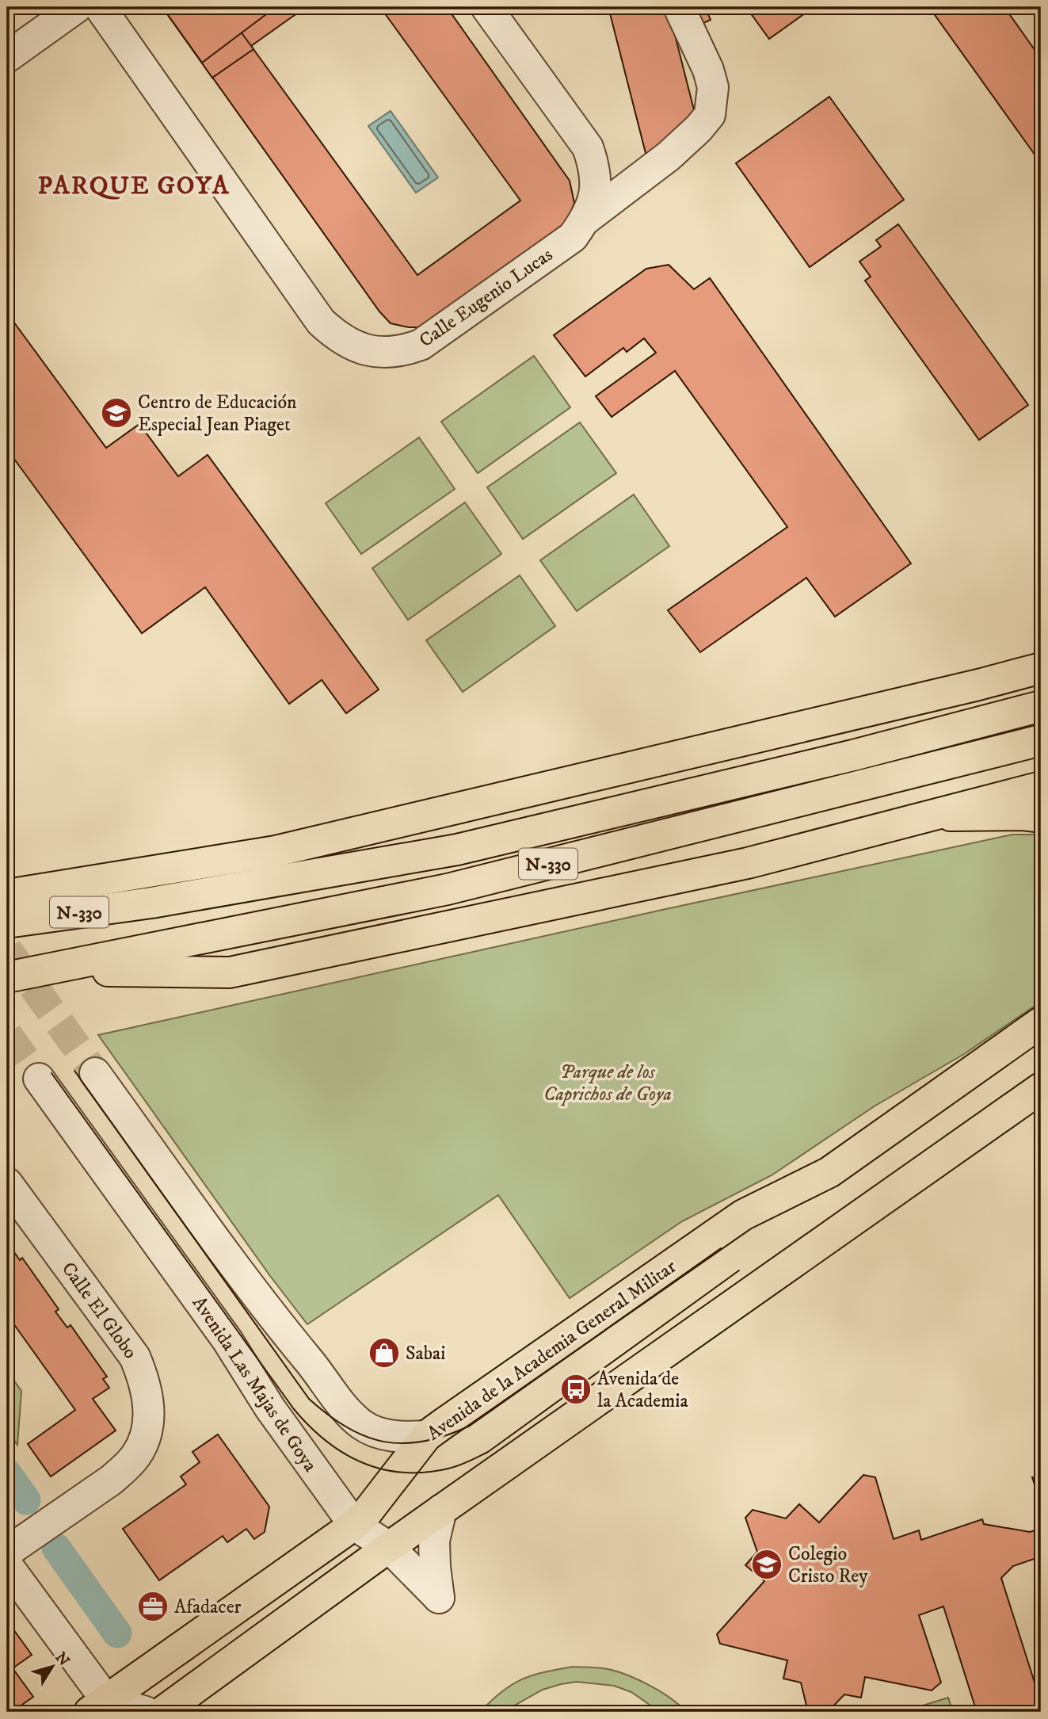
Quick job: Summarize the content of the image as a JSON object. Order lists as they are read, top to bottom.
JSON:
{
  "streets": {
    "main road": ["N-330", "Avenida de la Academia General Militar"],
    "street": ["Calle Eugenio Lucas", "Calle El Globo", "Avenida Las Majas de Goya"]
  },
  "crossings": [
    ["Avenida de la Academia General Militar", "Avenida Las Majas de Goya"]
  ],
  "districts": ["PARQUE GOYA"],
  "parks": ["Parque de los Caprichos de Goya"],
  "places": {
    "school or university": ["Centro de Educación Especial Jean Piaget", "Colegio Cristo Rey"],
    "shop": ["Sabai"],
    "bus stop": ["Avenida de la Academia"],
    "office": ["Afadacer"]
  },
  "north": "top right"
}
